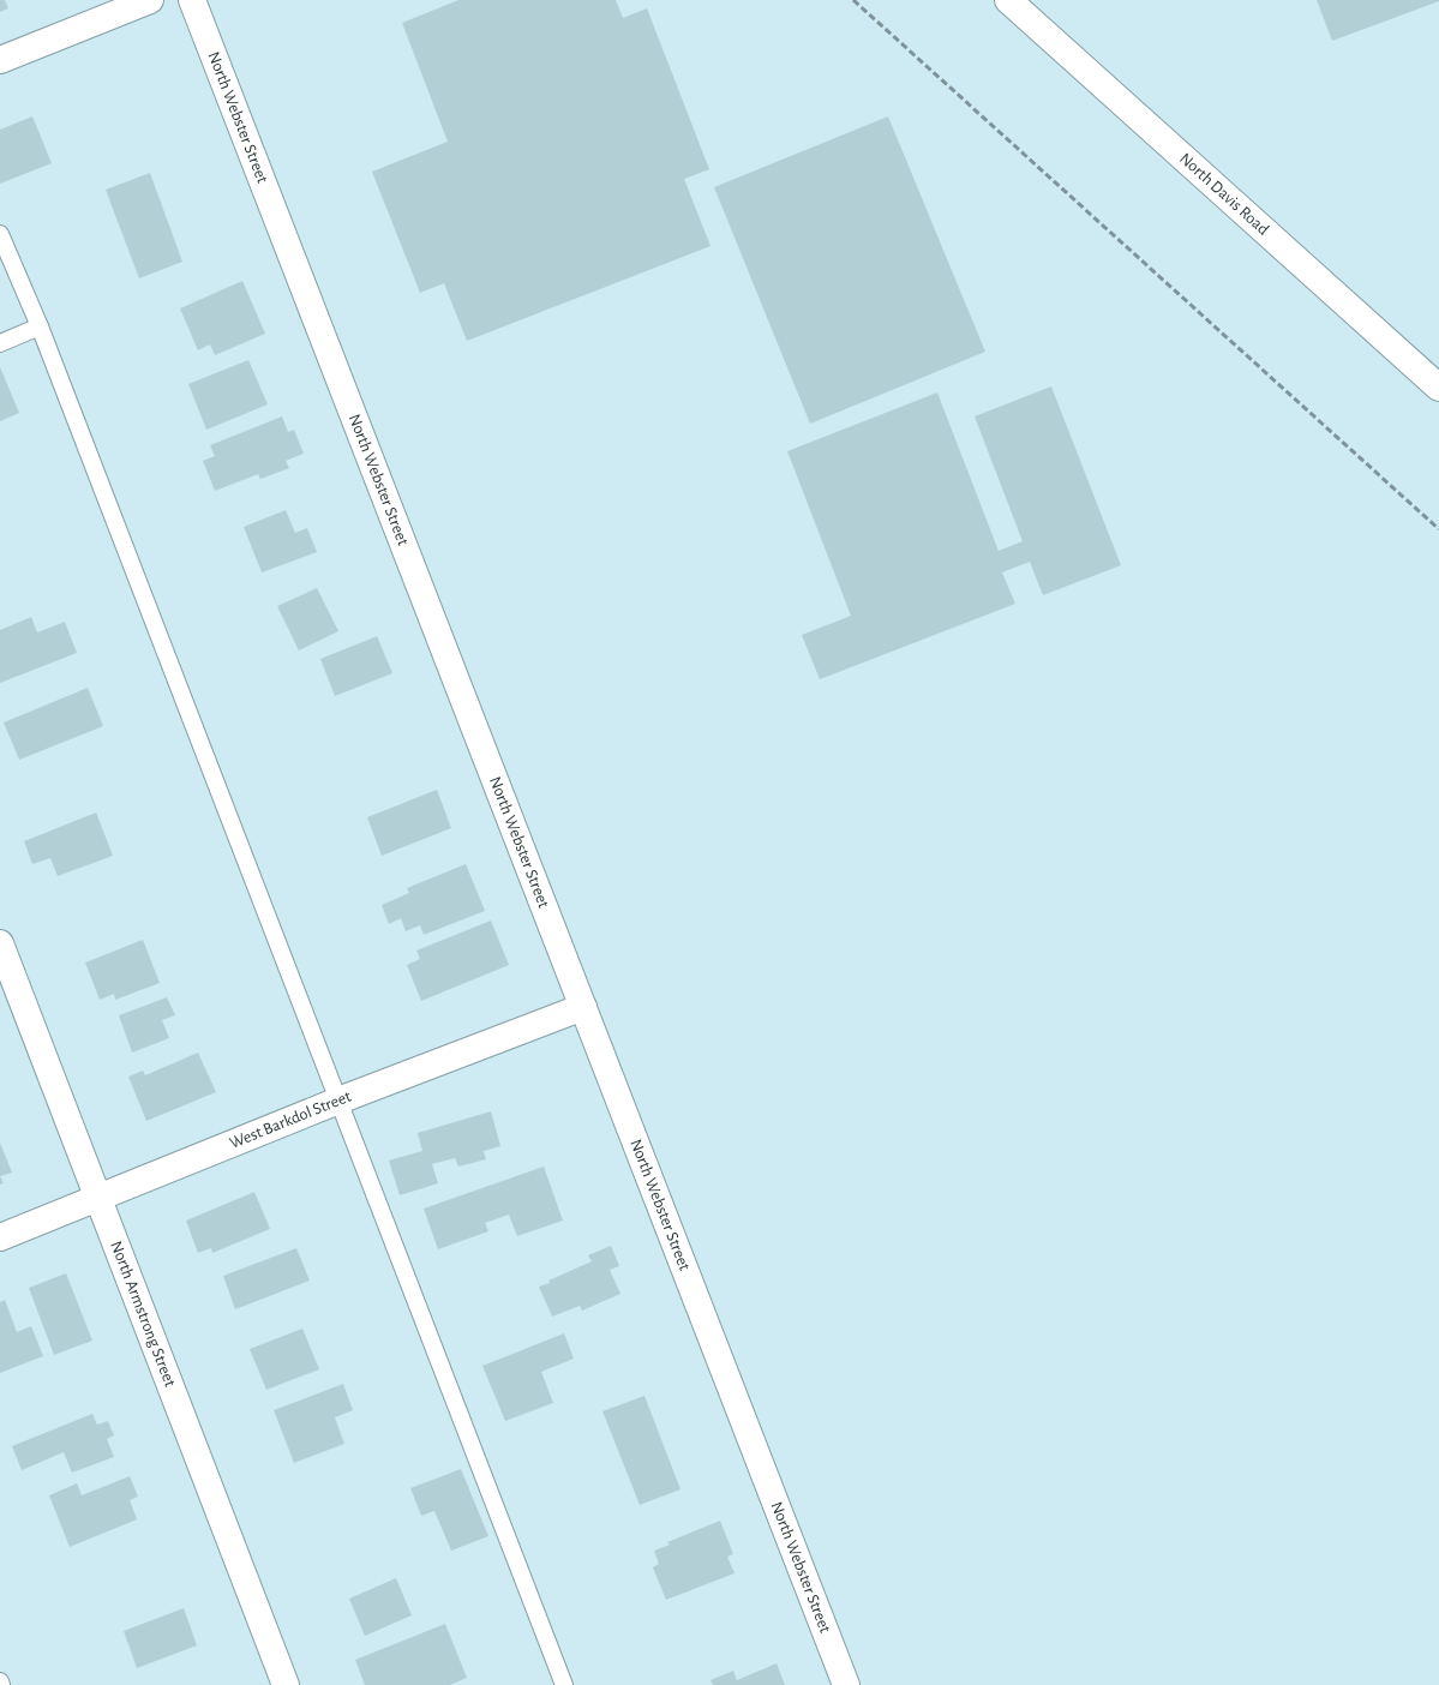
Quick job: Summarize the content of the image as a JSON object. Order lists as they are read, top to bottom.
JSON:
{
  "streets": {
    "street": [
      "North Webster Street",
      "North Davis Road",
      "West Barkdol Street",
      "North Armstrong Street"
    ]
  },
  "crossings": [
    ["North Webster Street", "West Barkdol Street"],
    ["West Barkdol Street", "North Armstrong Street"]
  ]
}
